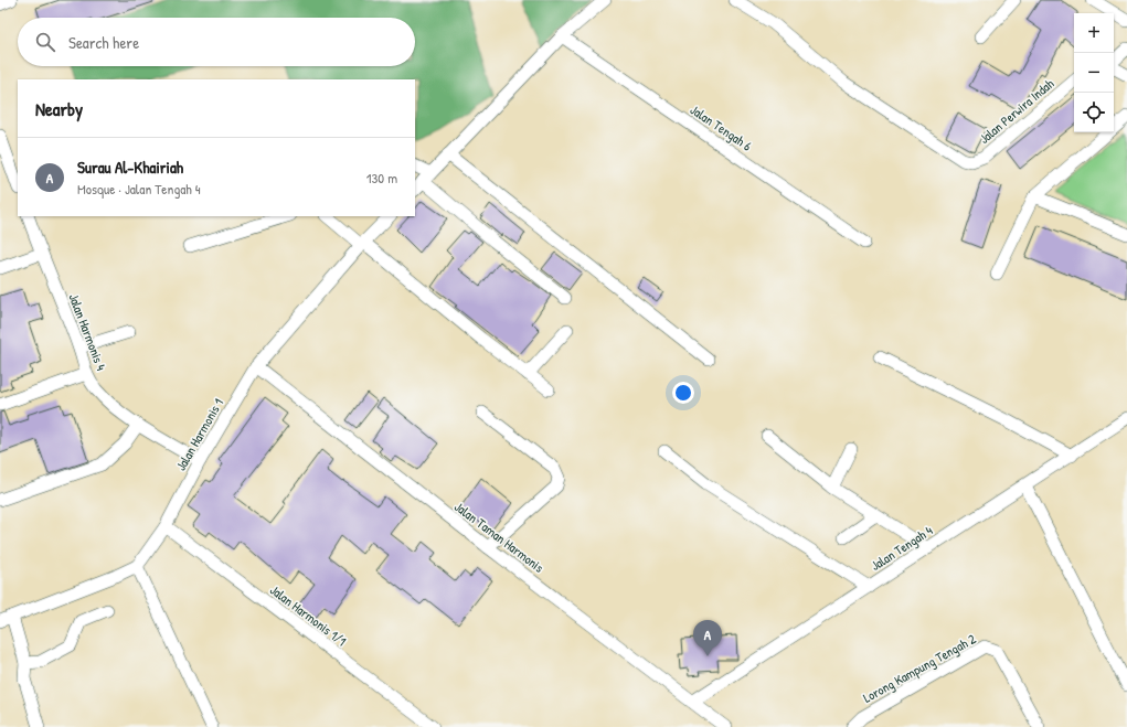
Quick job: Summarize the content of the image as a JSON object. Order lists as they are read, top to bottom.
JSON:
{
  "streets": {
    "street": [
      "Jalan Perwira Indah",
      "Jalan Tengah 6",
      "Jalan Harmonis 4",
      "Jalan Harmonis 1",
      "Jalan Taman Harmonis",
      "Jalan Tengah 4",
      "Jalan Harmonis 1/1",
      "Lorong Kampung Tengah 2"
    ]
  },
  "crossings": [
    ["Jalan Harmonis 4", "Jalan Harmonis 1"],
    ["Jalan Harmonis 1", "Jalan Taman Harmonis"],
    ["Jalan Harmonis 1", "Jalan Harmonis 1/1"],
    ["Jalan Taman Harmonis", "Jalan Tengah 4"]
  ],
  "page": {
    "map_buttons": ["+", "−"],
    "search": "Search here",
    "heading": "Nearby",
    "list": [
      {
        "mark": "A",
        "name": "Surau Al-Khairiah",
        "note": "Mosque · Jalan Tengah 4",
        "value": "130 m"
      }
    ],
    "pins": "A"
  }
}
